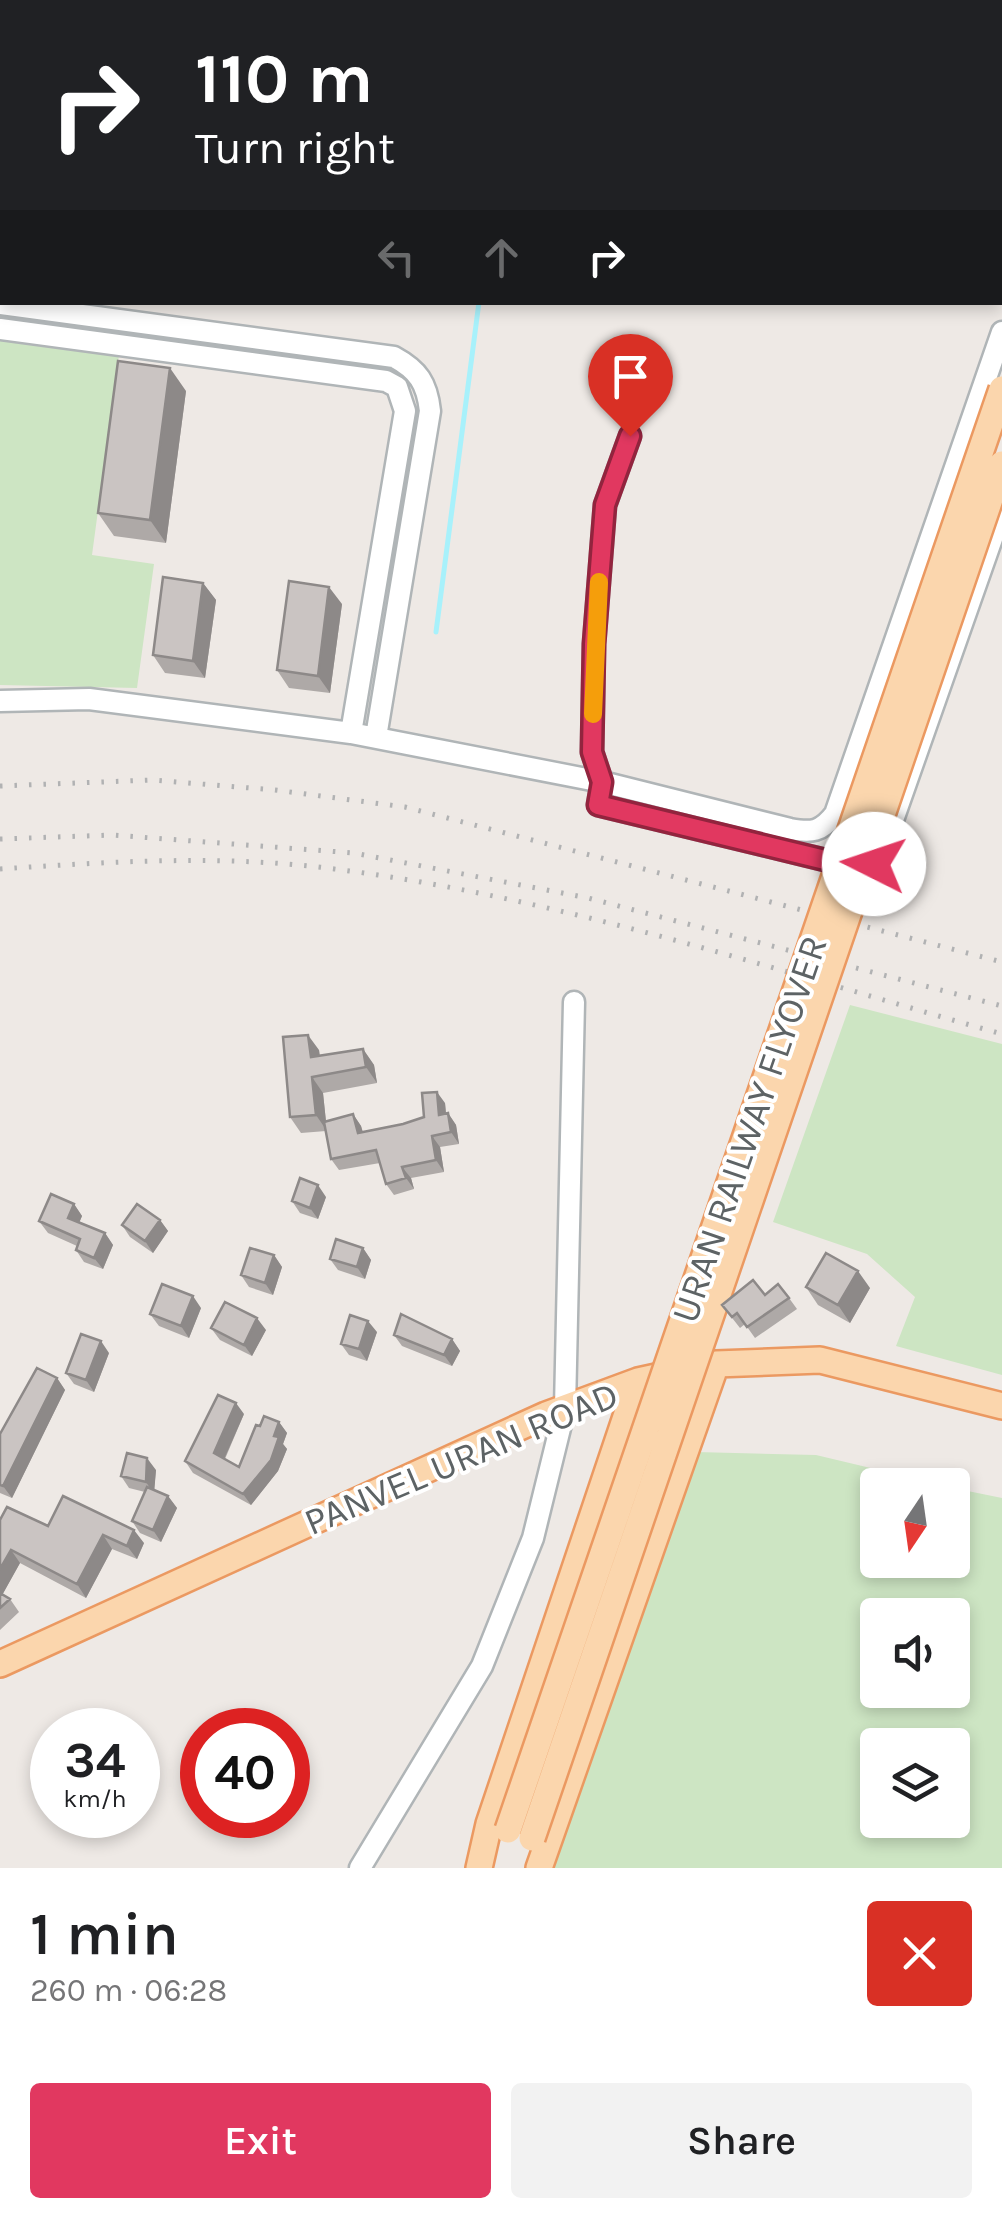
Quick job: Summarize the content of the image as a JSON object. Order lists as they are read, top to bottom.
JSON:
{
  "streets": {
    "main road": ["URAN RAILWAY FLYOVER", "PANVEL URAN ROAD"]
  },
  "north": "bottom",
  "page": {
    "turn": ["110 m", "Turn right"],
    "speed": "34 km/h",
    "limit": "40",
    "heading": ["1 min", "260 m · 06:28"],
    "buttons": ["Exit", "Share"]
  }
}
